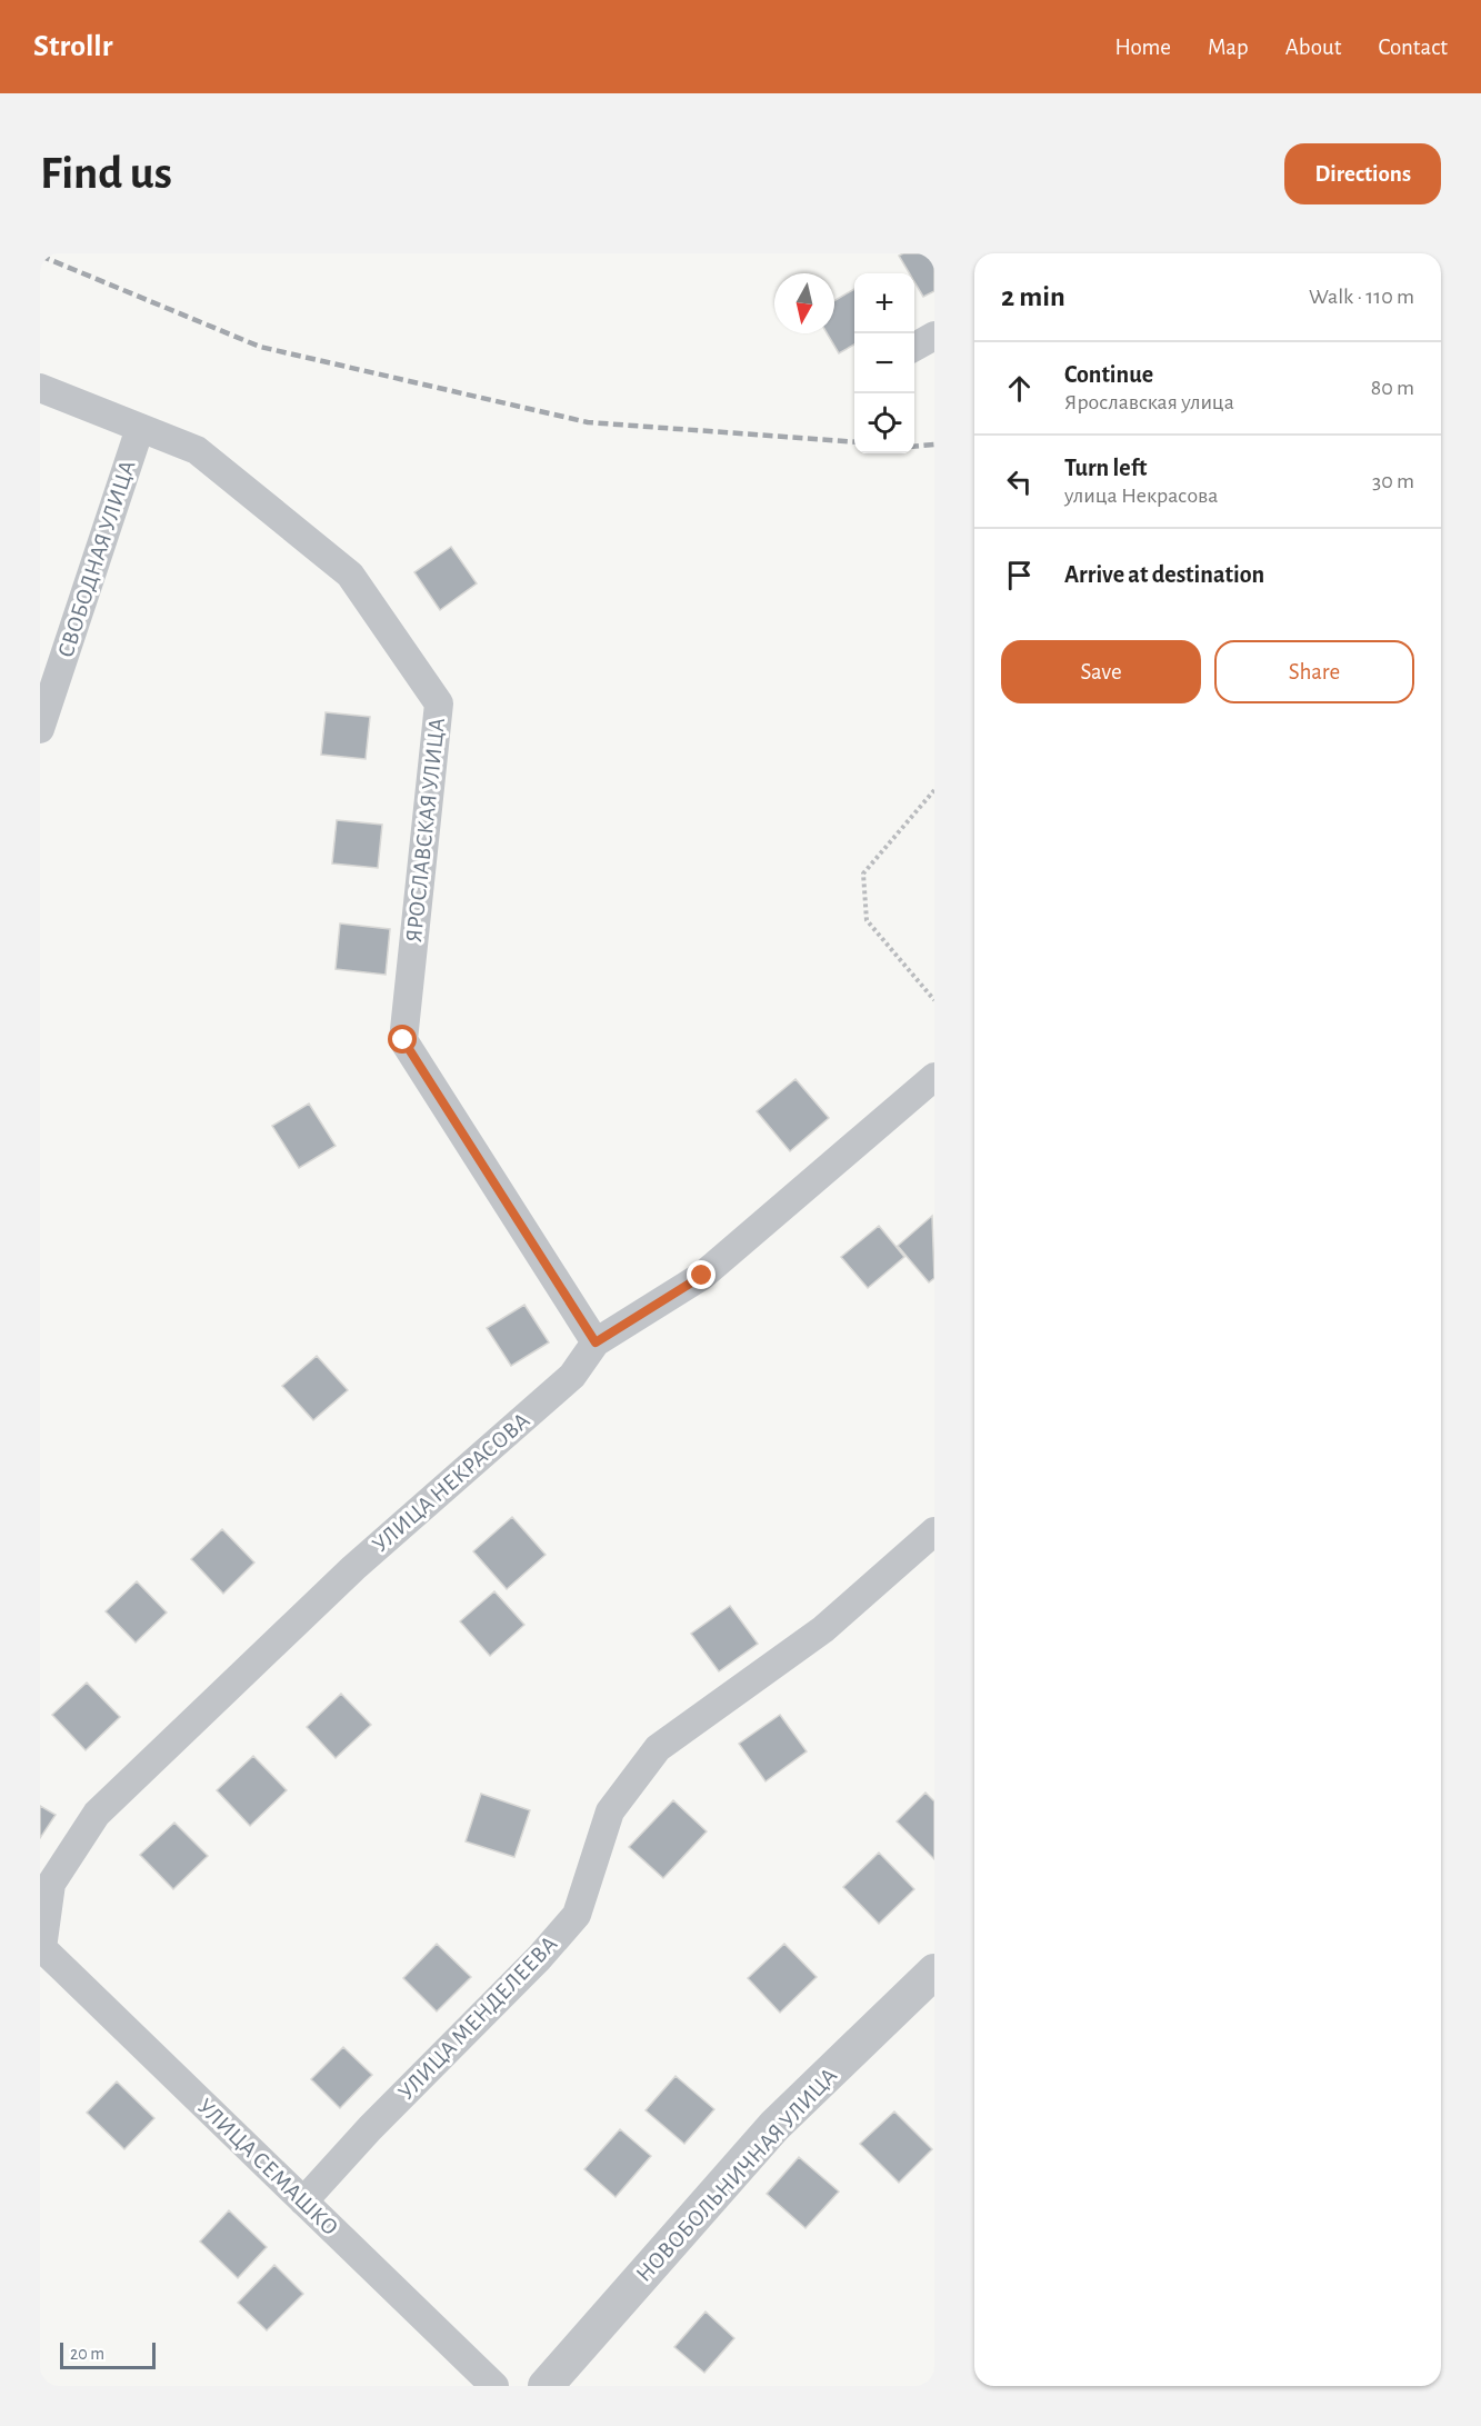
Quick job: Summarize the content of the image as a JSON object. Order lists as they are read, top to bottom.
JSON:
{
  "streets": {
    "street": [
      "СВОБОДНАЯ УЛИЦА",
      "ЯРОСЛАВСКАЯ УЛИЦА",
      "УЛИЦА НЕКРАСОВА",
      "УЛИЦА МЕНДЕЛЕЕВА",
      "УЛИЦА СЕМАШКО",
      "НОВОБОЛЬНИЧНАЯ УЛИЦА"
    ]
  },
  "crossings": [
    ["СВОБОДНАЯ УЛИЦА", "ЯРОСЛАВСКАЯ УЛИЦА"],
    ["ЯРОСЛАВСКАЯ УЛИЦА", "УЛИЦА НЕКРАСОВА"],
    ["УЛИЦА НЕКРАСОВА", "УЛИЦА СЕМАШКО"],
    ["УЛИЦА МЕНДЕЛЕЕВА", "УЛИЦА СЕМАШКО"]
  ],
  "scale_bar": "20 m",
  "north": "bottom",
  "page": {
    "header": "Strollr",
    "nav": [
      "Home",
      "Map",
      "About",
      "Contact"
    ],
    "buttons": [
      "Directions",
      ["Save", "Share"]
    ],
    "title": "Find us",
    "heading": ["2 min", "Walk · 110 m"],
    "map_buttons": ["+", "−"],
    "list": [
      ["Continue", "Ярославская улица", "80 m"],
      ["Turn left", "улица Некрасова", "30 m"],
      "Arrive at destination"
    ],
    "scale": "20 m"
  }
}
